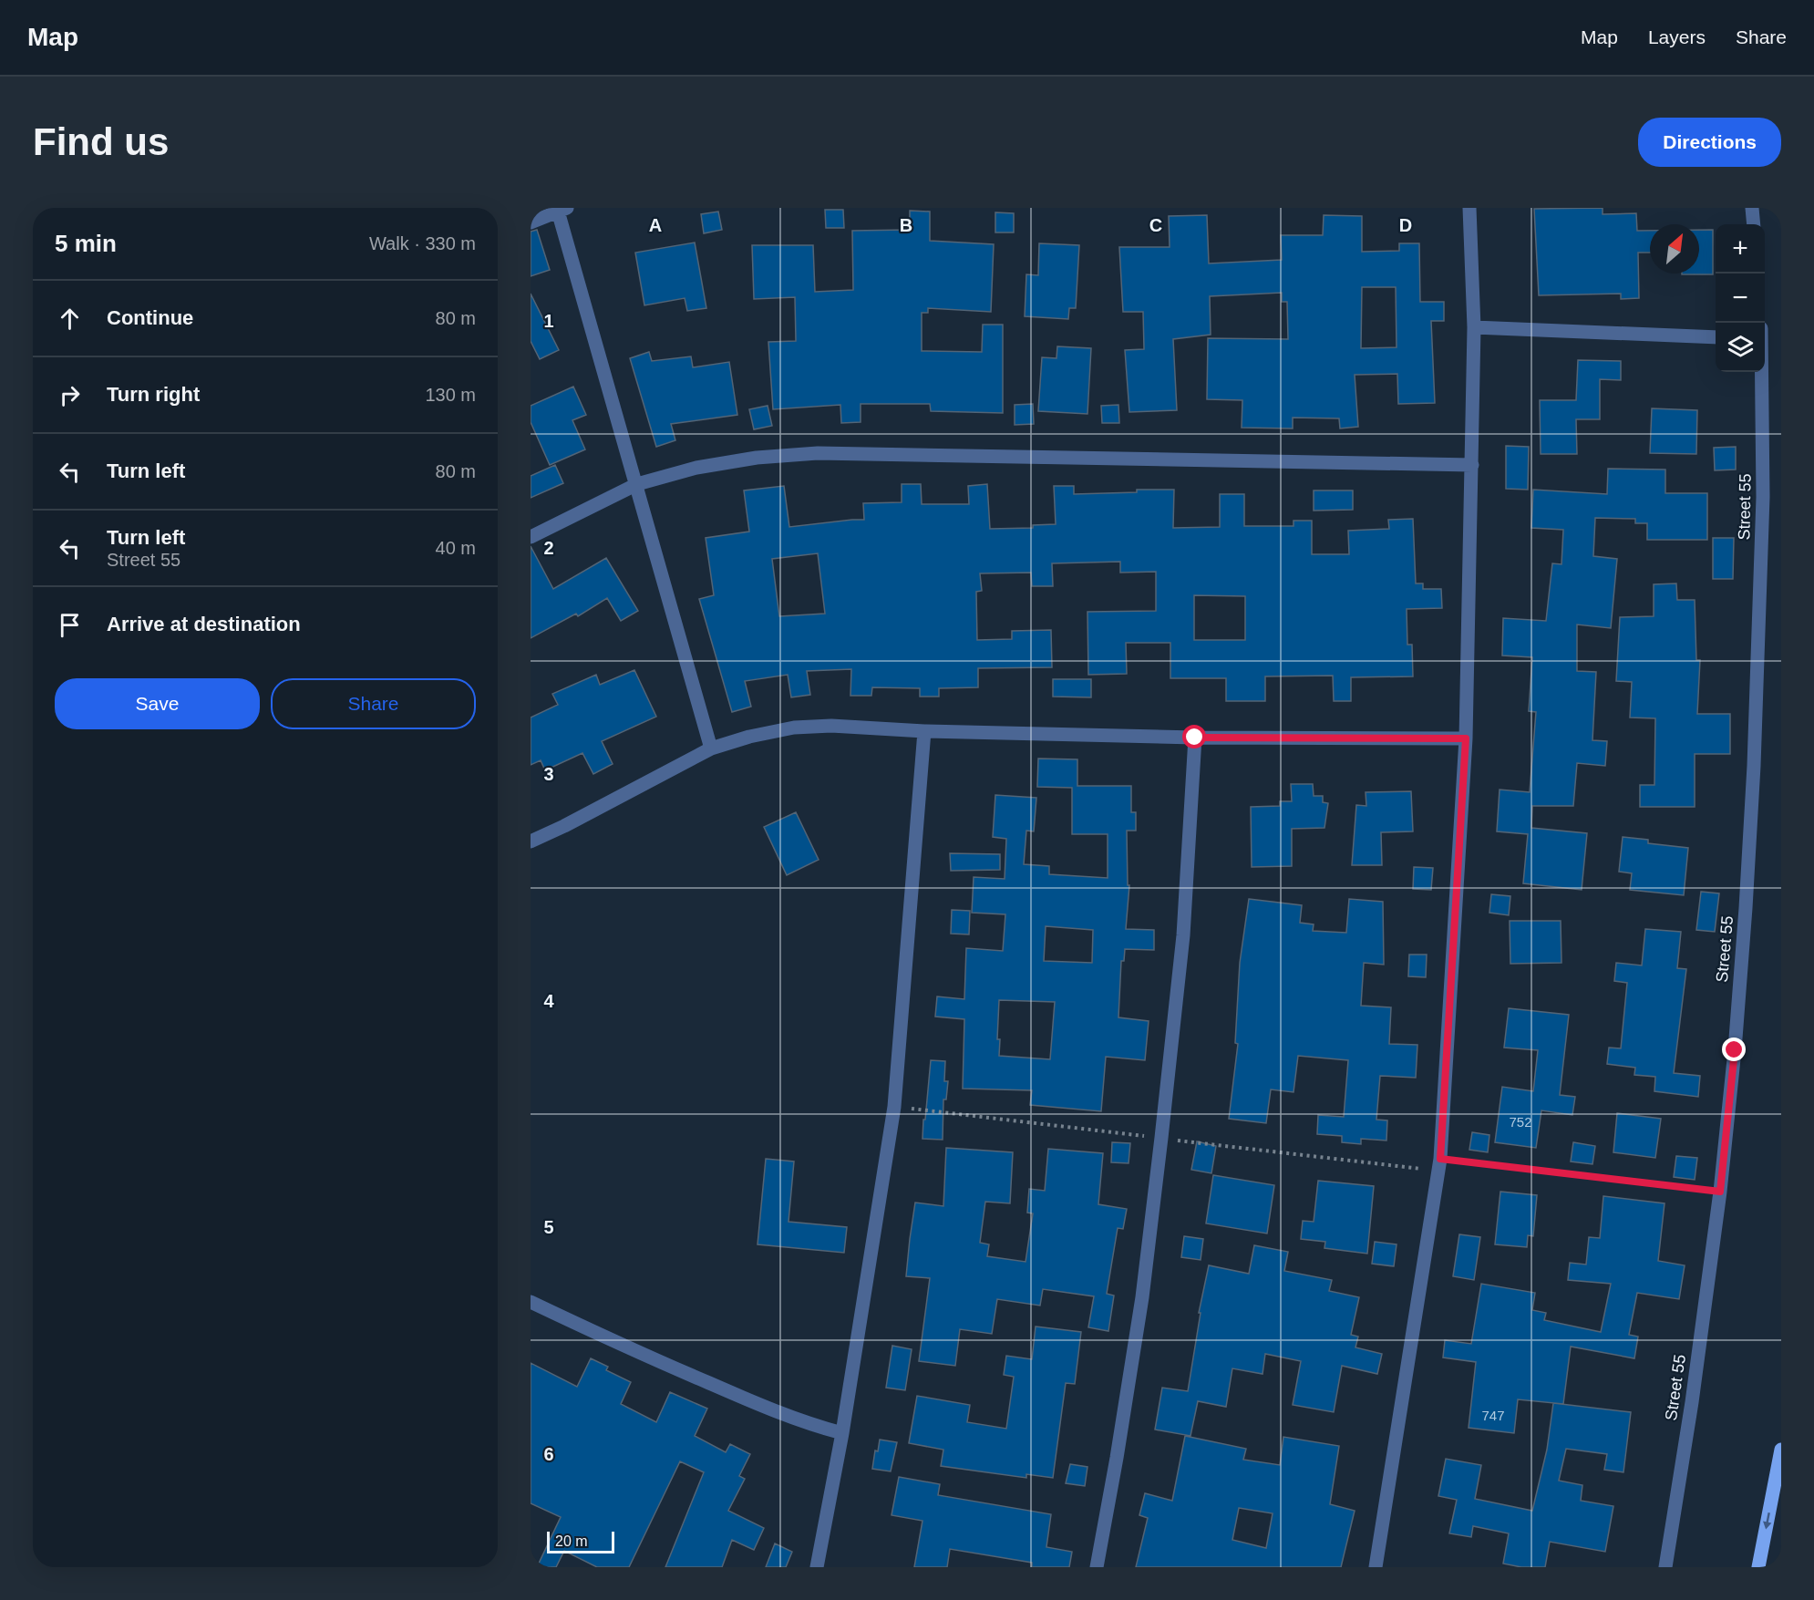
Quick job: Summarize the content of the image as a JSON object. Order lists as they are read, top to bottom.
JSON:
{
  "streets": {
    "street": ["Street 55"]
  },
  "house_numbers": ["752", "747"],
  "scale_bar": "20 m",
  "north": "top right",
  "page": {
    "header": "Map",
    "nav": ["Map", "Layers", "Share"],
    "buttons": [
      "Directions",
      ["Save", "Share"]
    ],
    "title": "Find us",
    "heading": ["5 min", "Walk · 330 m"],
    "map_buttons": ["+", "−"],
    "list": [
      ["Continue", "80 m"],
      ["Turn right", "130 m"],
      ["Turn left", "80 m"],
      ["Turn left", "Street 55", "40 m"],
      "Arrive at destination"
    ],
    "scale": "20 m"
  },
  "grid": {
    "columns": [
      "A",
      "B",
      "C",
      "D"
    ],
    "rows": [
      "1",
      "2",
      "3",
      "4",
      "5",
      "6"
    ]
  }
}
